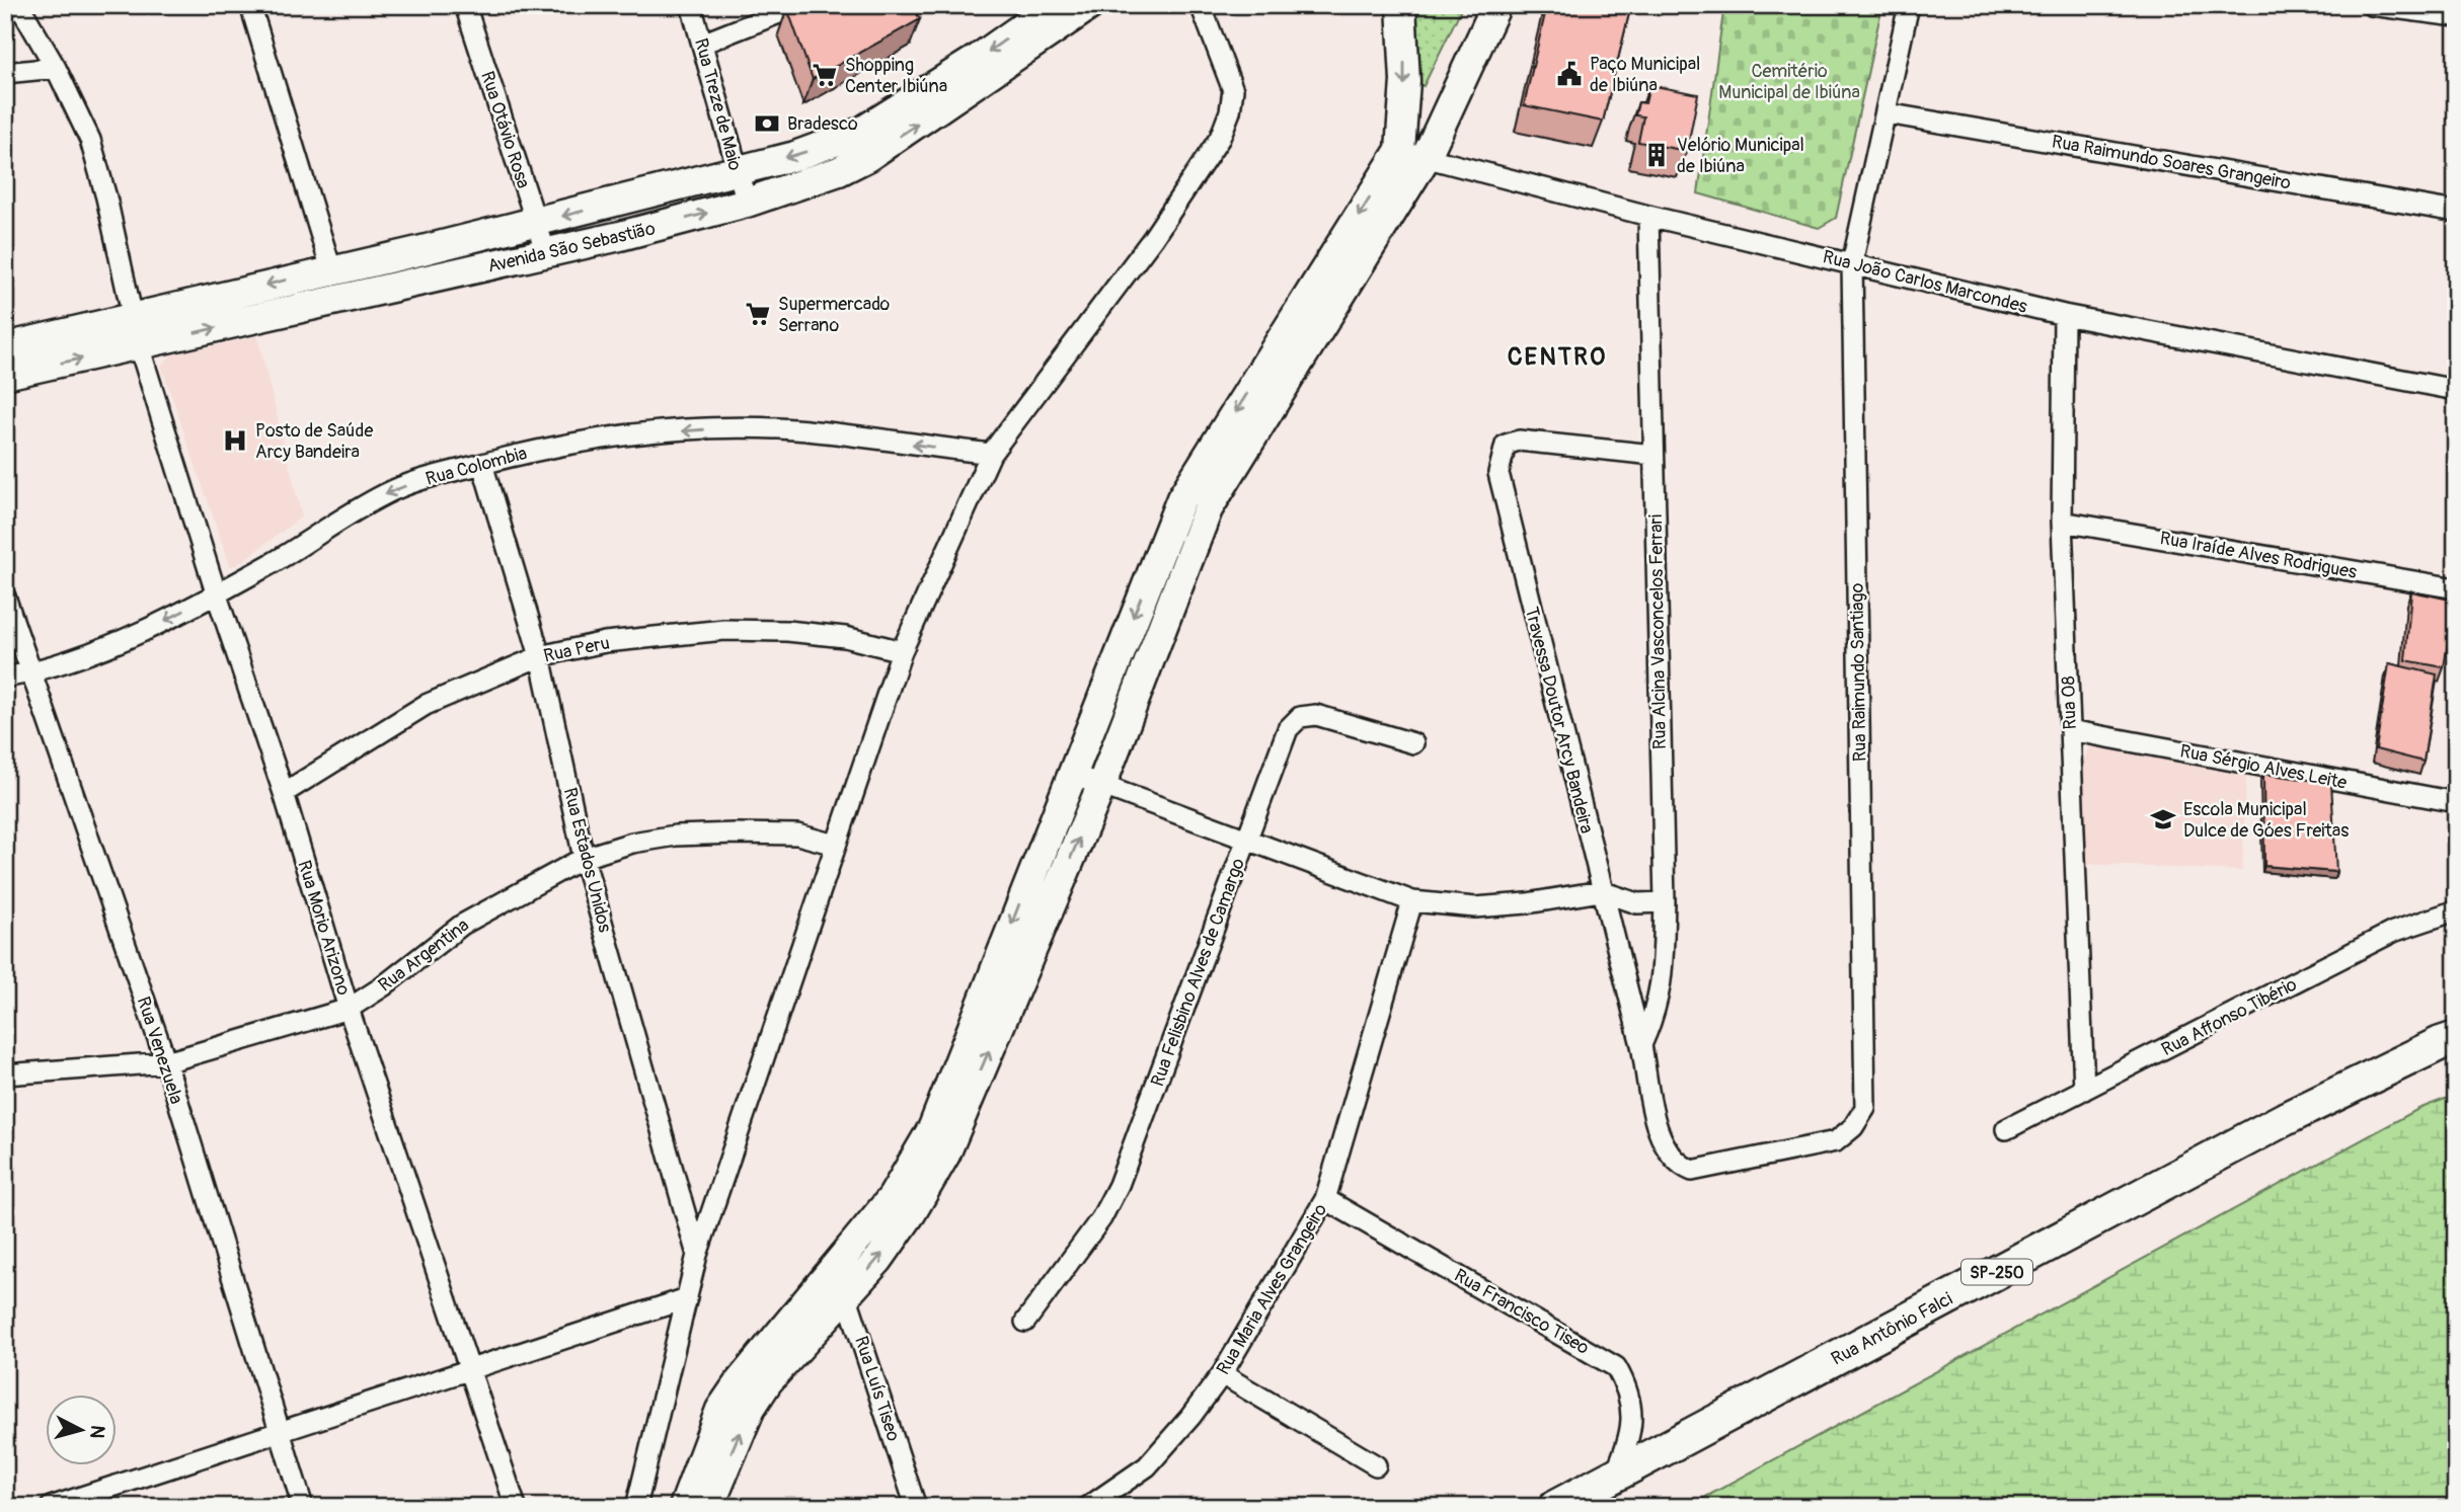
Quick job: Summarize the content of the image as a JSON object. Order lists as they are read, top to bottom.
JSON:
{
  "streets": {
    "main road": ["Avenida São Sebastião", "SP-250", "Rua Antônio Falci"],
    "street": [
      "Rua Treze de Maio",
      "Rua Otávio Rosa",
      "Rua Raimundo Soares Grangeiro",
      "Rua João Carlos Marcondes",
      "Rua Colombia",
      "Rua Iraíde Alves Rodrigues",
      "Rua Alcina Vasconcelos Ferrari",
      "Rua Peru",
      "Rua Raimundo Santiago",
      "Rua 08",
      "Travessa Doutor Arcy Bandeira",
      "Rua Sérgio Alves Leite",
      "Rua Estados Unidos",
      "Rua Morio Arizono",
      "Rua Argentina",
      "Rua Felisbino Alves de Camargo",
      "Rua Affonso Tibério",
      "Rua Venezuela",
      "Rua Maria Alves Grangeiro",
      "Rua Francisco Tiseo",
      "Rua Luís Tiseo"
    ]
  },
  "crossings": [
    ["Rua Treze de Maio", "Avenida São Sebastião"],
    ["Rua Otávio Rosa", "Avenida São Sebastião"],
    ["Rua Raimundo Soares Grangeiro", "Rua Raimundo Santiago"],
    ["Avenida São Sebastião", "Rua Morio Arizono"],
    ["Rua João Carlos Marcondes", "Rua Alcina Vasconcelos Ferrari"],
    ["Rua João Carlos Marcondes", "Rua Raimundo Santiago"],
    ["Rua João Carlos Marcondes", "Rua 08"],
    ["Rua Colombia", "Rua Estados Unidos"],
    ["Rua Colombia", "Rua Morio Arizono"],
    ["Rua Colombia", "Rua Venezuela"],
    ["Rua Iraíde Alves Rodrigues", "Rua 08"],
    ["Rua Alcina Vasconcelos Ferrari", "Travessa Doutor Arcy Bandeira"],
    ["Rua Peru", "Rua Estados Unidos"],
    ["Rua Peru", "Rua Morio Arizono"],
    ["Rua Raimundo Santiago", "Travessa Doutor Arcy Bandeira"],
    ["Rua 08", "Rua Sérgio Alves Leite"],
    ["Rua 08", "Rua Affonso Tibério"],
    ["Rua Estados Unidos", "Rua Argentina"],
    ["Rua Morio Arizono", "Rua Argentina"],
    ["Rua Argentina", "Rua Venezuela"],
    ["Rua Maria Alves Grangeiro", "Rua Francisco Tiseo"],
    ["Rua Francisco Tiseo", "Rua Antônio Falci"]
  ],
  "one_way": ["Rua Colombia"],
  "districts": ["CENTRO"],
  "parks": ["Cemitério Municipal de Ibiúna"],
  "places": {
    "public building": ["Paço Municipal de Ibiúna"],
    "supermarket": ["Shopping Center Ibiúna", "Supermercado Serrano"],
    "bank": ["Bradesco"],
    "building": ["Velório Municipal de Ibiúna"],
    "hospital": ["Posto de Saúde Arcy Bandeira"],
    "school or university": ["Escola Municipal Dulce de Góes Freitas"]
  },
  "north": "right"
}
